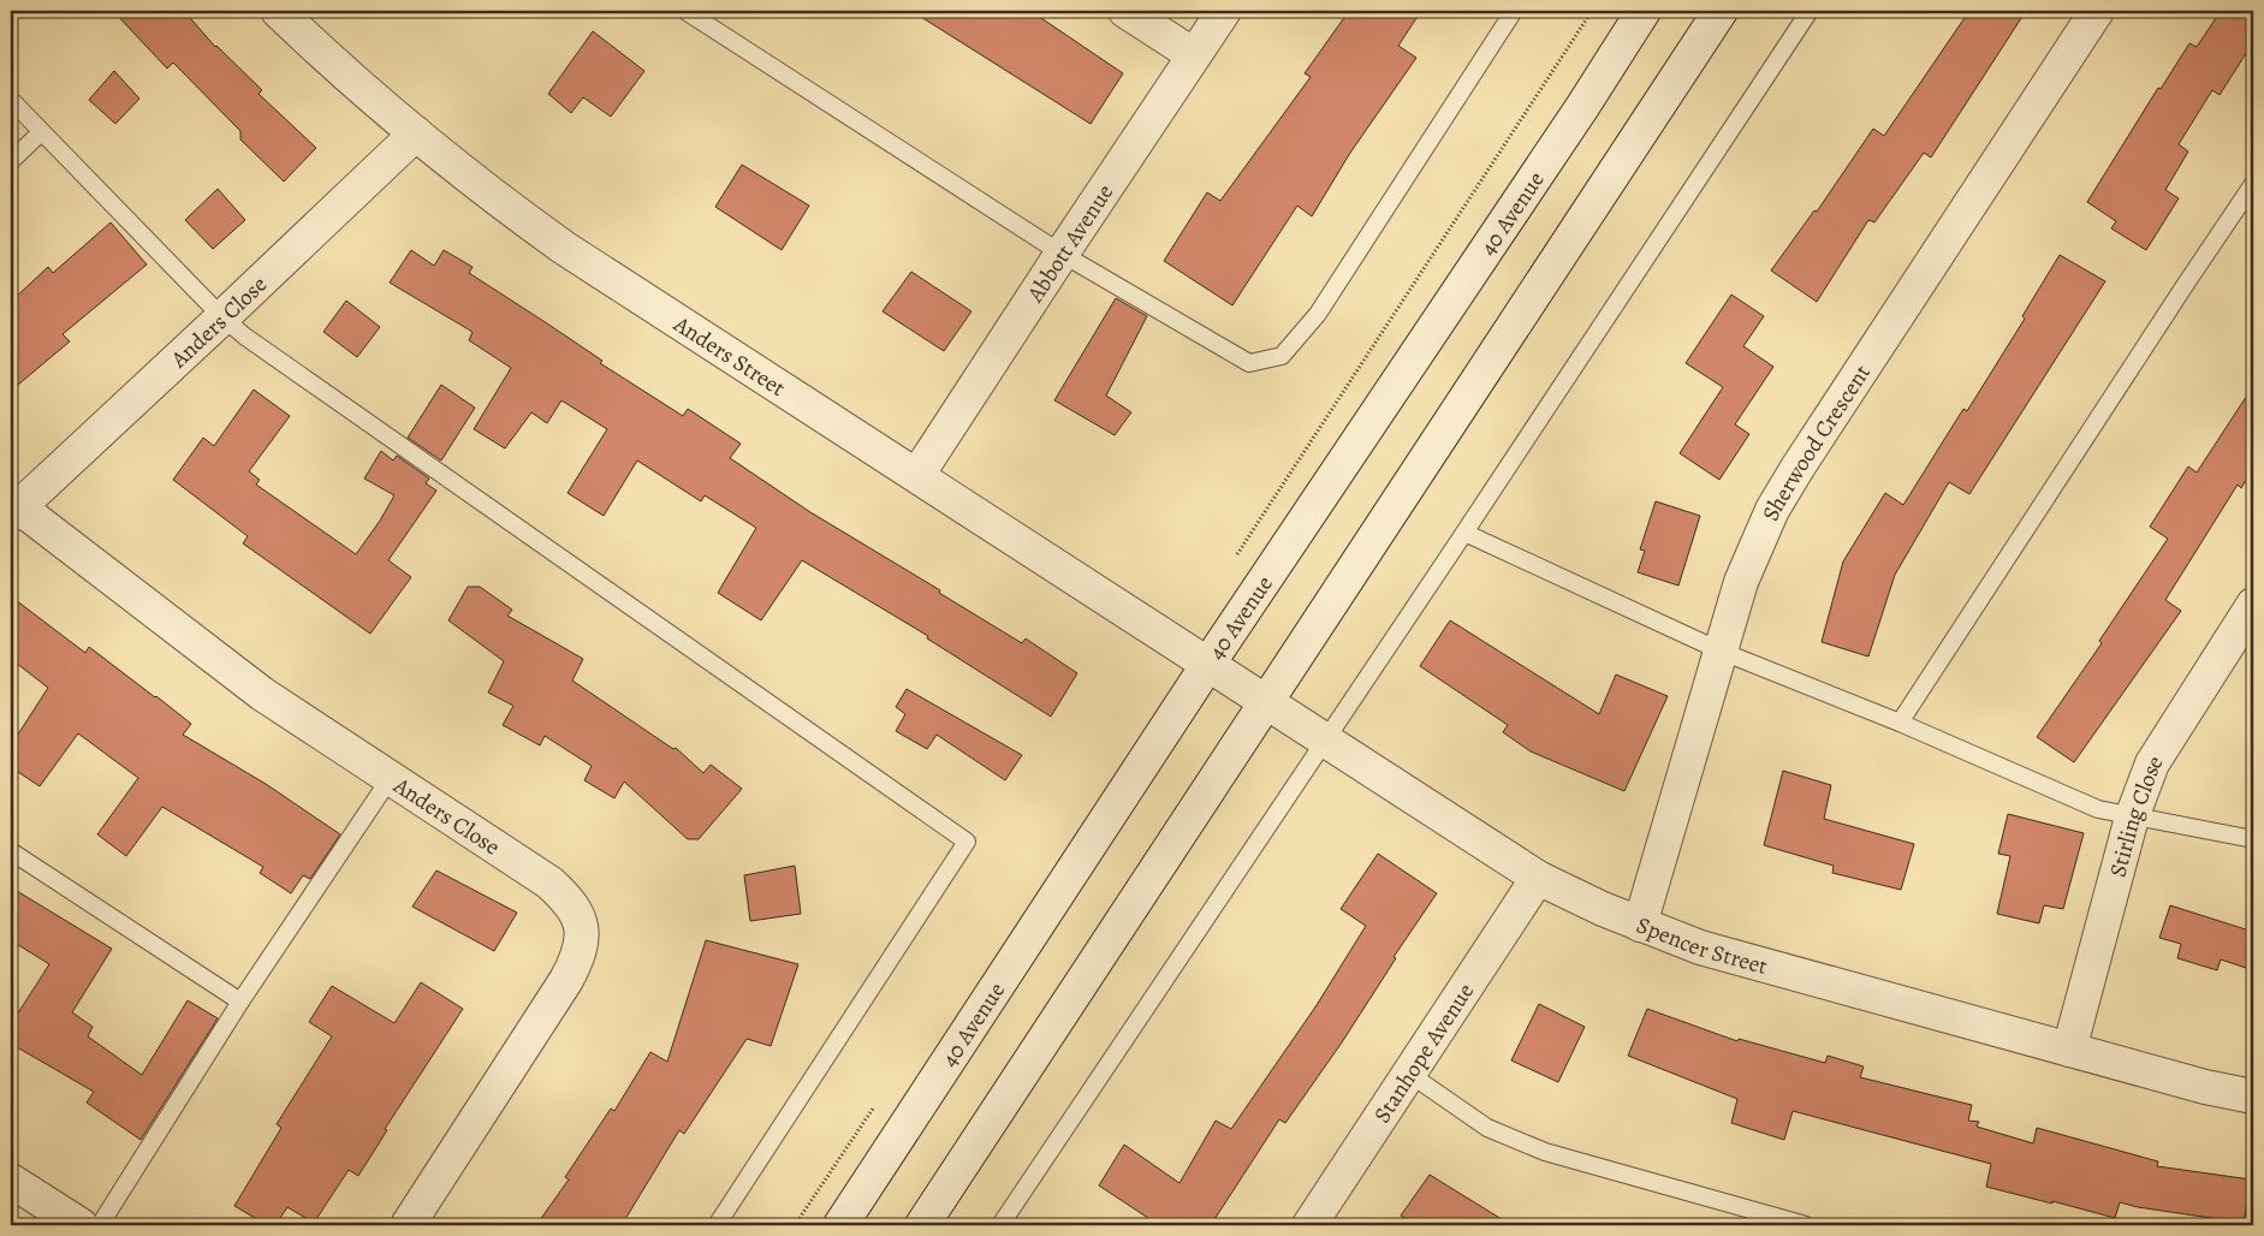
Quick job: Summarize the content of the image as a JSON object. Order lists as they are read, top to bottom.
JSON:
{
  "streets": {
    "street": [
      "40 Avenue",
      "Abbott Avenue",
      "Anders Close",
      "Anders Street",
      "Sherwood Crescent",
      "Stirling Close",
      "Spencer Street",
      "Stanhope Avenue"
    ]
  },
  "crossings": [
    ["40 Avenue", "Anders Street"],
    ["40 Avenue", "Spencer Street"],
    ["Abbott Avenue", "Anders Street"],
    ["Anders Close", "Anders Street"],
    ["Anders Street", "Spencer Street"],
    ["Sherwood Crescent", "Spencer Street"],
    ["Stirling Close", "Spencer Street"],
    ["Spencer Street", "Stanhope Avenue"]
  ]
}
